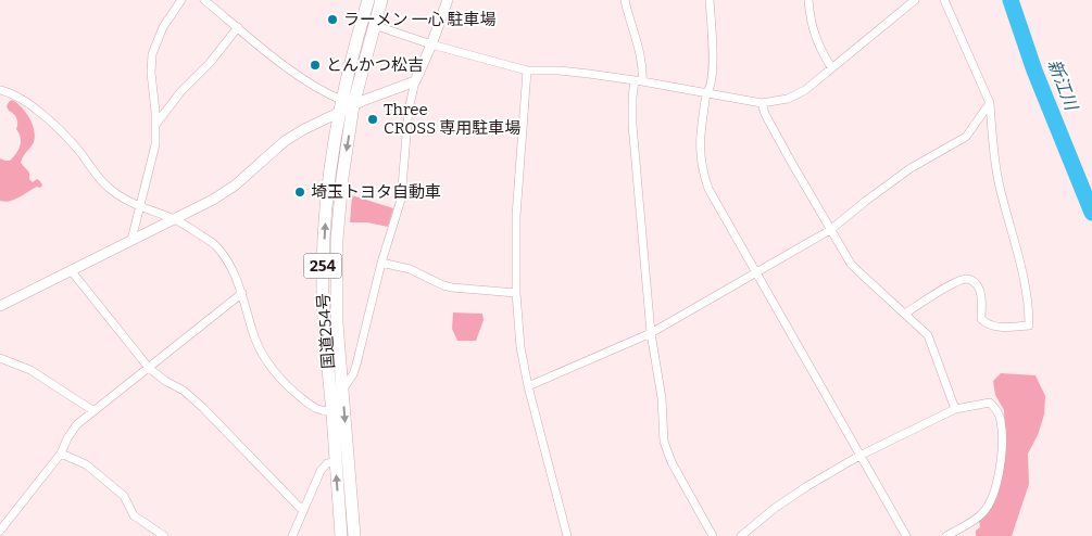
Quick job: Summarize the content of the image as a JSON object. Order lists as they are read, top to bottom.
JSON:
{
  "streets": {
    "highway": ["254", "国道254号"]
  },
  "water": ["新江川"],
  "places": [
    "ラーメン 一心 駐車場",
    "とんかつ松吉",
    "Three CROSS 専用駐車場",
    "埼玉トヨタ自動車"
  ]
}
